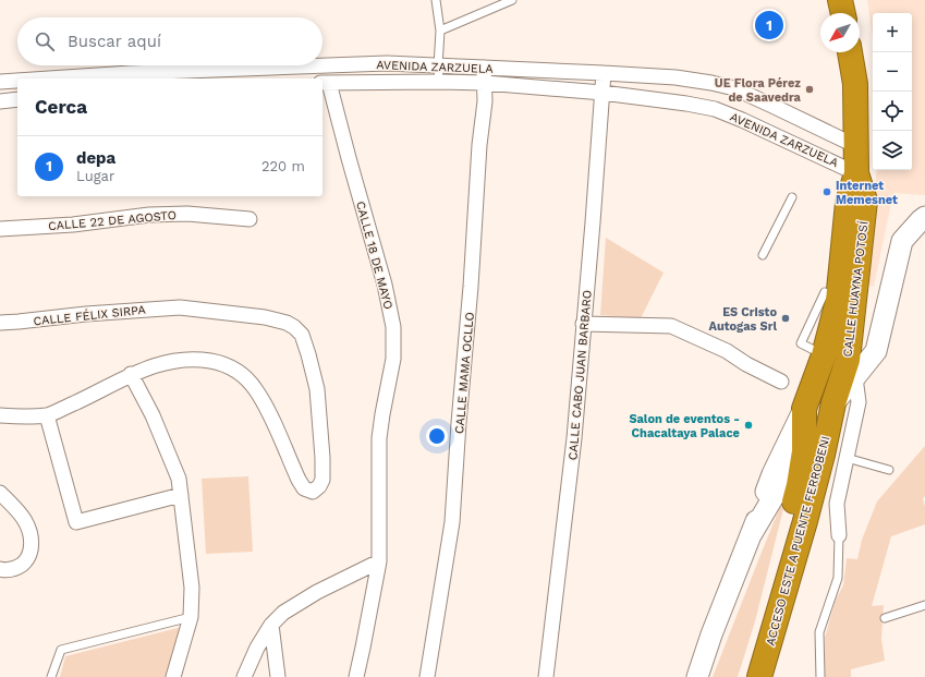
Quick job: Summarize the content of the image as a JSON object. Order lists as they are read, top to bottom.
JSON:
{
  "streets": {
    "highway": ["CALLE HUAYNA POTOSÍ", "ACCESO ESTE A PUENTE FERROBENI"],
    "street": [
      "AVENIDA ZARZUELA",
      "CALLE 22 DE AGOSTO",
      "CALLE 18 DE MAYO",
      "CALLE FÉLIX SIRPA",
      "CALLE MAMA OCLLO",
      "CALLE CABO JUAN BARBARO"
    ]
  },
  "crossings": [
    ["AVENIDA ZARZUELA", "CALLE 18 DE MAYO"],
    ["AVENIDA ZARZUELA", "CALLE HUAYNA POTOSÍ"],
    ["AVENIDA ZARZUELA", "CALLE MAMA OCLLO"],
    ["AVENIDA ZARZUELA", "CALLE CABO JUAN BARBARO"],
    ["CALLE HUAYNA POTOSÍ", "ACCESO ESTE A PUENTE FERROBENI"]
  ],
  "places": [
    "UE Flora Pérez de Saavedra",
    "Internet Memesnet",
    "ES Cristo Autogas Srl",
    "Salon de eventos - Chacaltaya Palace"
  ],
  "north": "bottom left",
  "page": {
    "pins": "1",
    "map_buttons": ["+", "−"],
    "search": "Buscar aquí",
    "heading": "Cerca",
    "list": [
      {
        "mark": "1",
        "name": "depa",
        "note": "Lugar",
        "value": "220 m"
      }
    ]
  }
}
